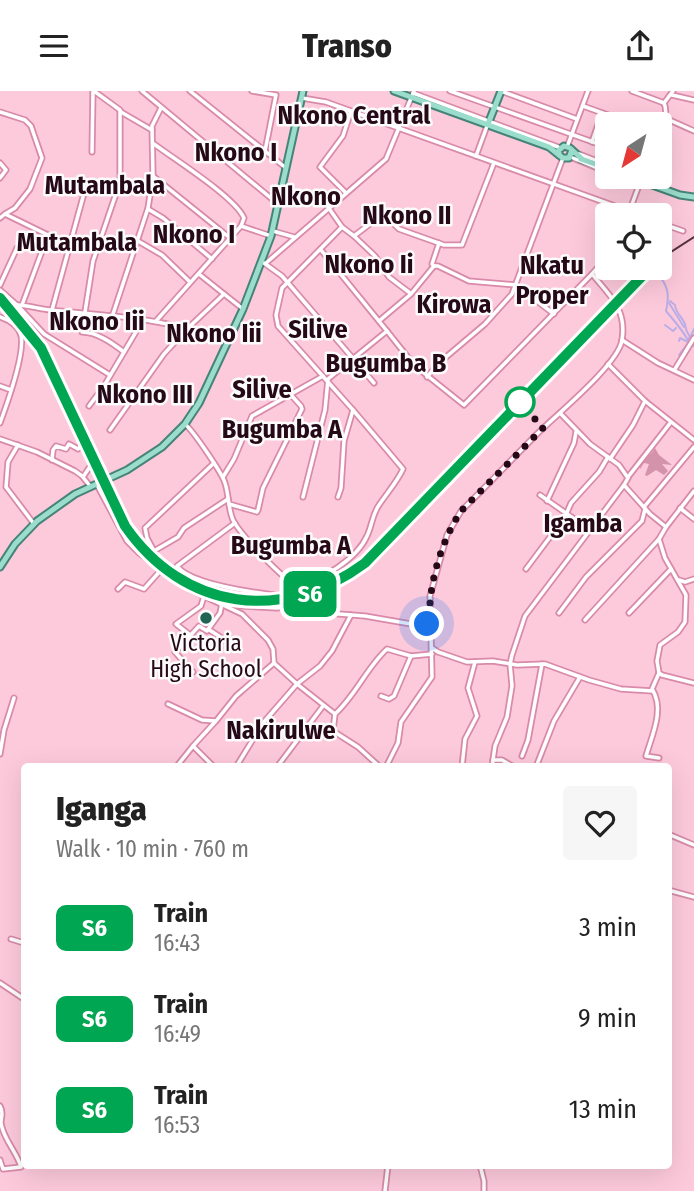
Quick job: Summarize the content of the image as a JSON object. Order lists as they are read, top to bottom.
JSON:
{
  "districts": [
    "Nkono Central",
    "Nkono I",
    "Mutambala",
    "Nkono",
    "Nkono II",
    "Nkono I",
    "Mutambala",
    "Nkono Ii",
    "Nkatu Proper",
    "Kirowa",
    "Nkono Iii",
    "Silive",
    "Nkono Iii",
    "Bugumba B",
    "Silive",
    "Nkono III",
    "Bugumba A",
    "Igamba",
    "Bugumba A",
    "Nakirulwe"
  ],
  "places": ["Victoria High School"],
  "north": "bottom left",
  "page": {
    "header": "Transo",
    "on_map": "S6",
    "heading": ["Iganga", "Walk · 10 min · 760 m"],
    "list": [
      {
        "mark": "S6",
        "name": "Train",
        "note": "16:43",
        "value": "3 min"
      },
      {
        "mark": "S6",
        "name": "Train",
        "note": "16:49",
        "value": "9 min"
      },
      {
        "mark": "S6",
        "name": "Train",
        "note": "16:53",
        "value": "13 min"
      }
    ]
  }
}
